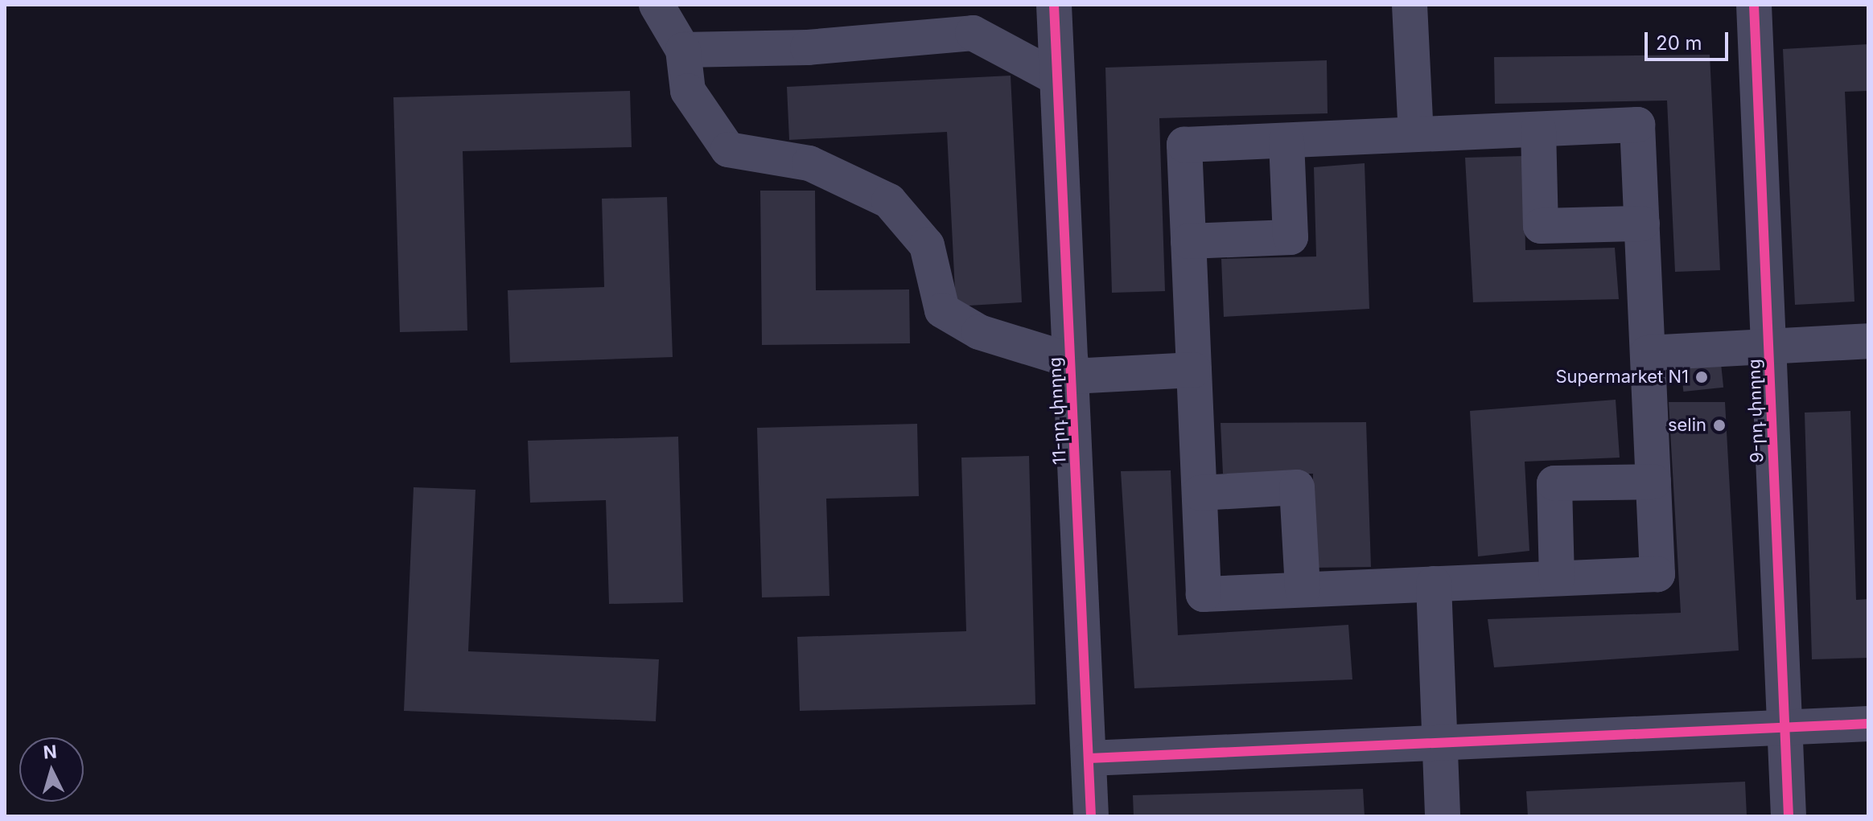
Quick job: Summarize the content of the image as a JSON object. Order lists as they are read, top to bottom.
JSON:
{
  "streets": {
    "street": ["11-րդ փողոց", "9-րդ փողոց"]
  },
  "places": ["Supermarket N1", "selin"],
  "scale_bar": "20 m",
  "north": "top"
}
